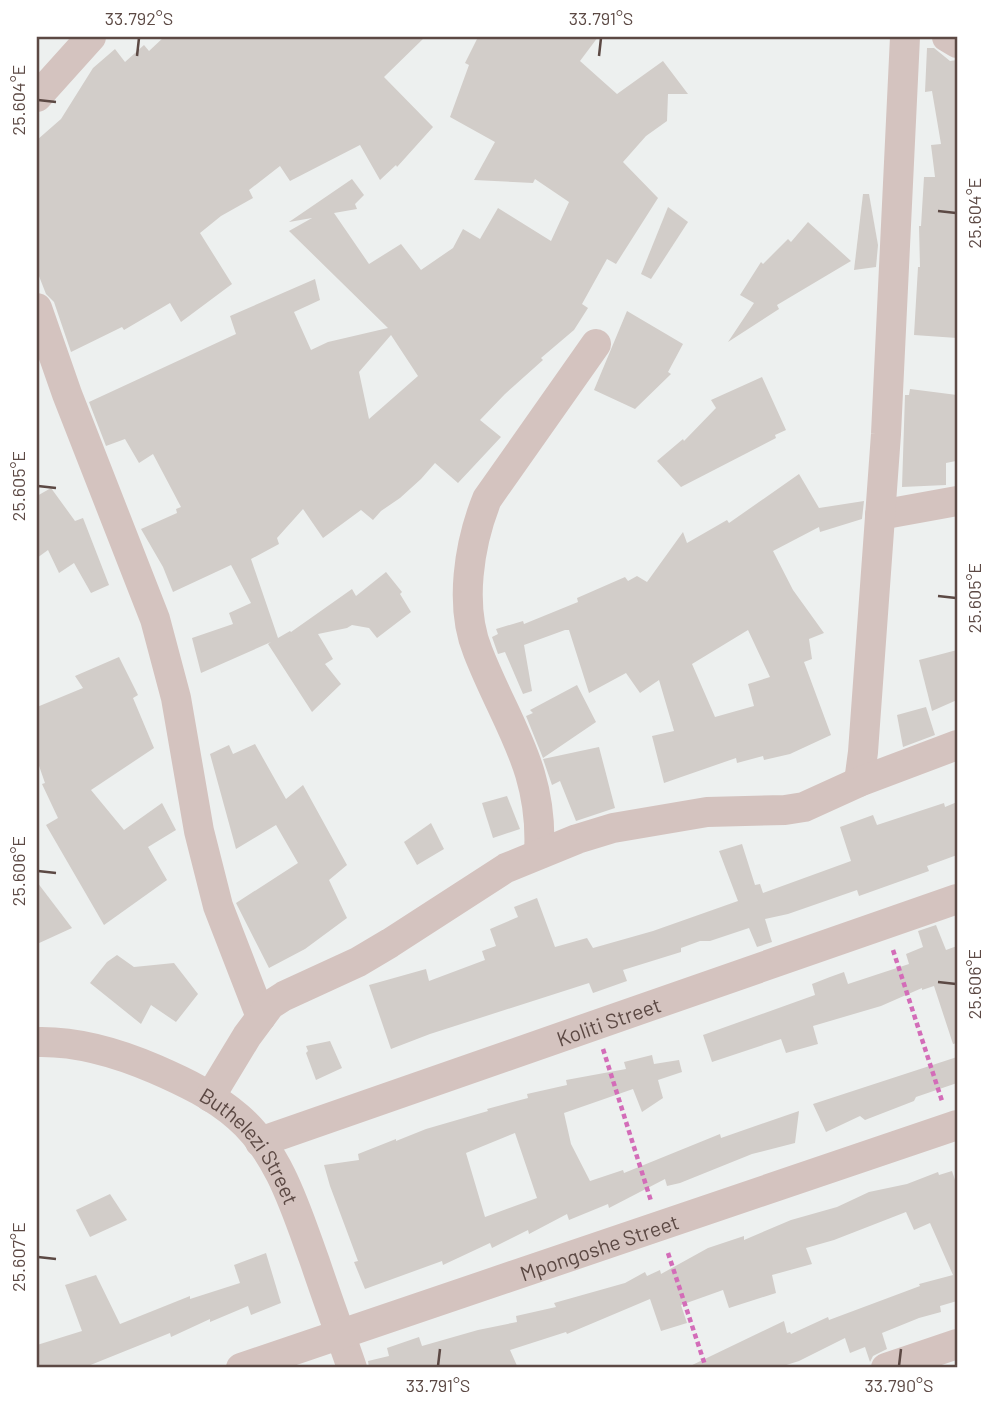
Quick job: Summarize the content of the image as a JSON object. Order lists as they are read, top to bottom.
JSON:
{
  "streets": {
    "street": ["Koliti Street", "Buthelezi Street", "Mpongoshe Street"]
  },
  "crossings": [
    ["Koliti Street", "Buthelezi Street"],
    ["Buthelezi Street", "Mpongoshe Street"]
  ],
  "coordinates": [
    "33.792°S",
    "33.791°S",
    "25.604°E",
    "25.605°E",
    "25.606°E",
    "25.607°E",
    "33.790°S"
  ]
}
